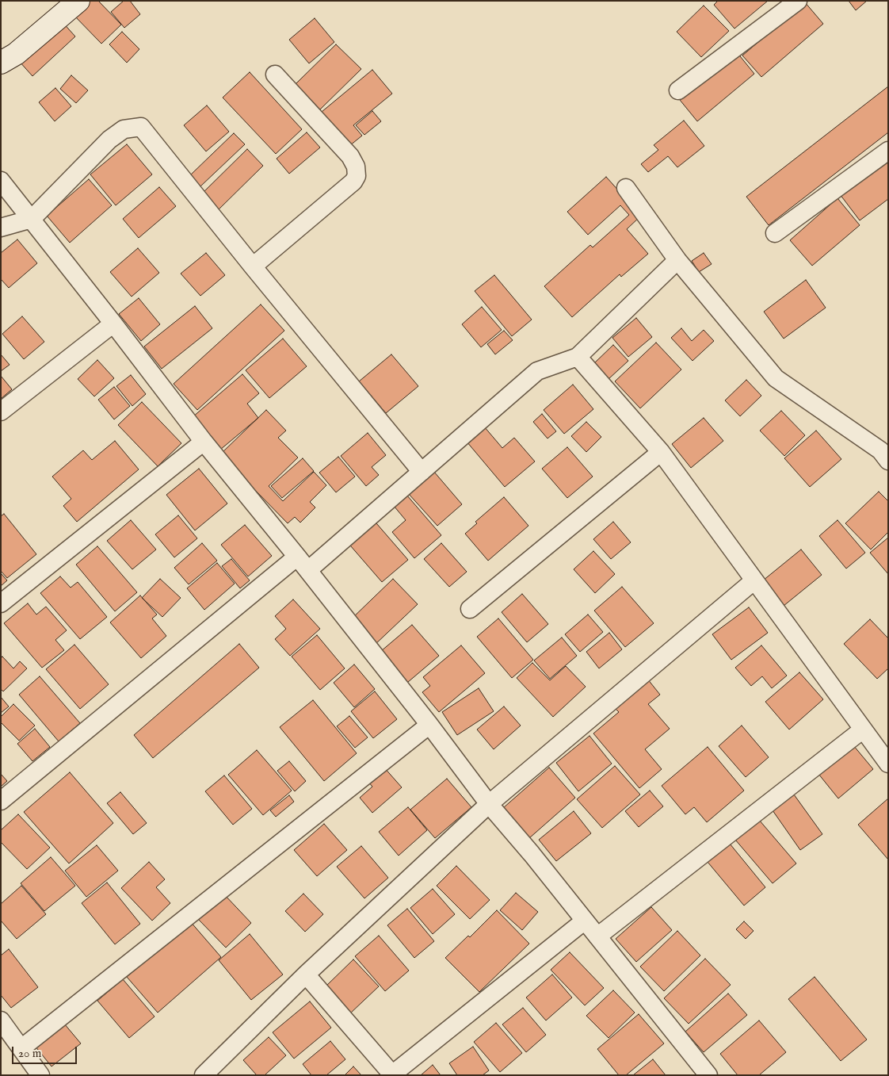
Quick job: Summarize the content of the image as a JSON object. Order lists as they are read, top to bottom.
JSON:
{
  "scale_bar": "20 m"
}
